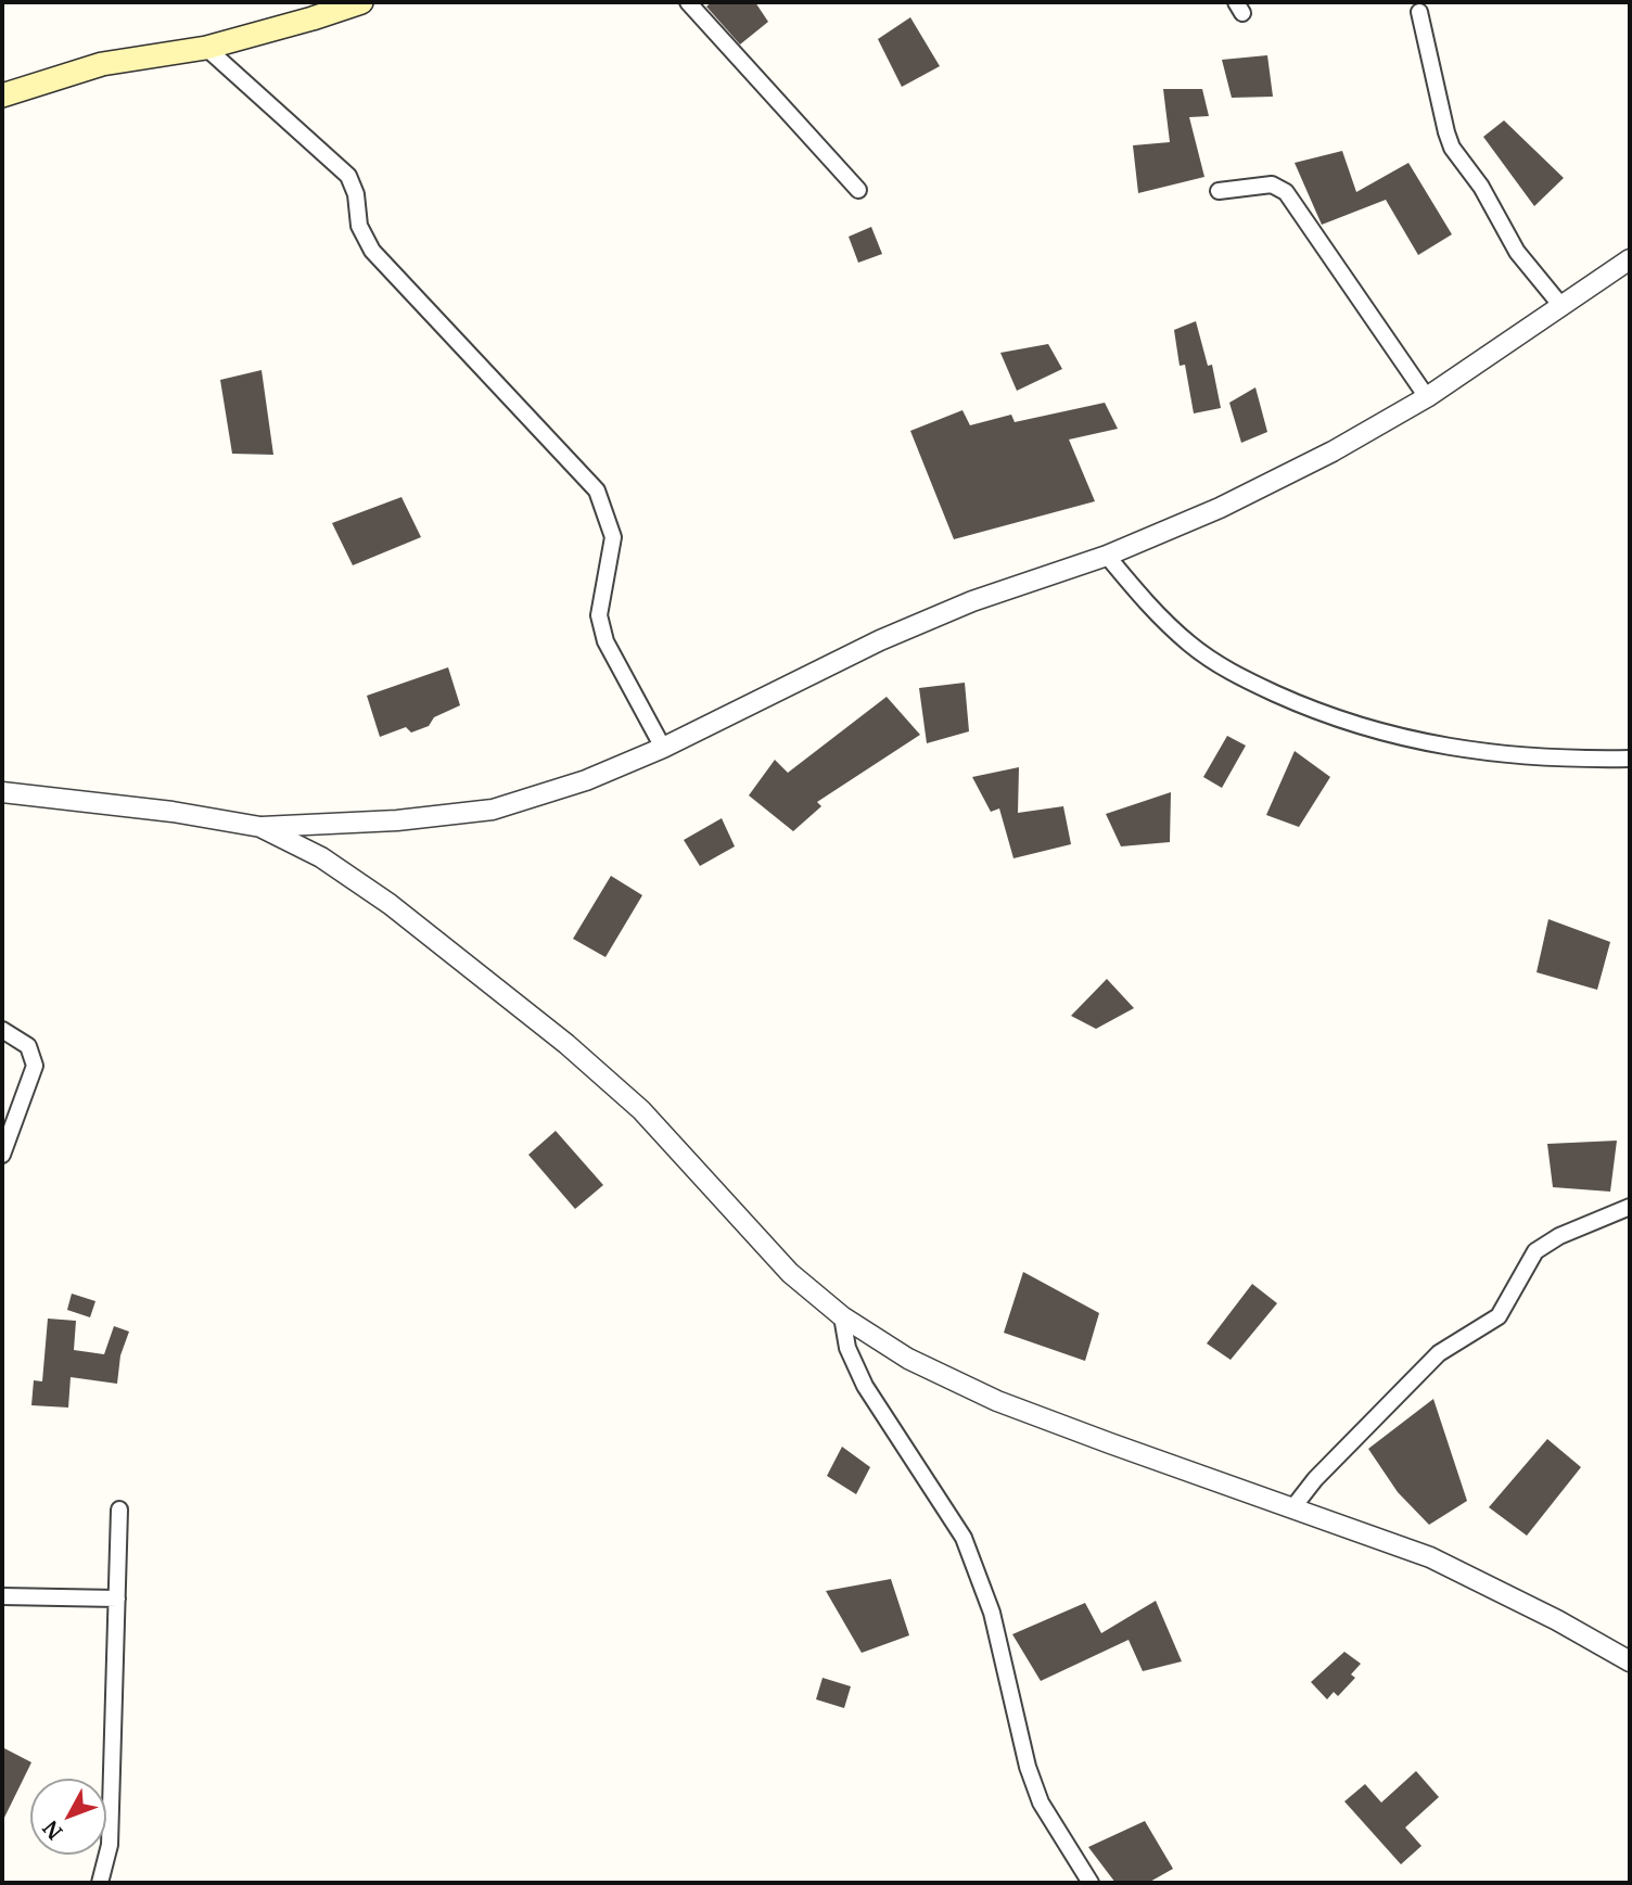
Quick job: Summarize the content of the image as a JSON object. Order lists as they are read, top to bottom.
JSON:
{
  "north": "bottom left"
}
